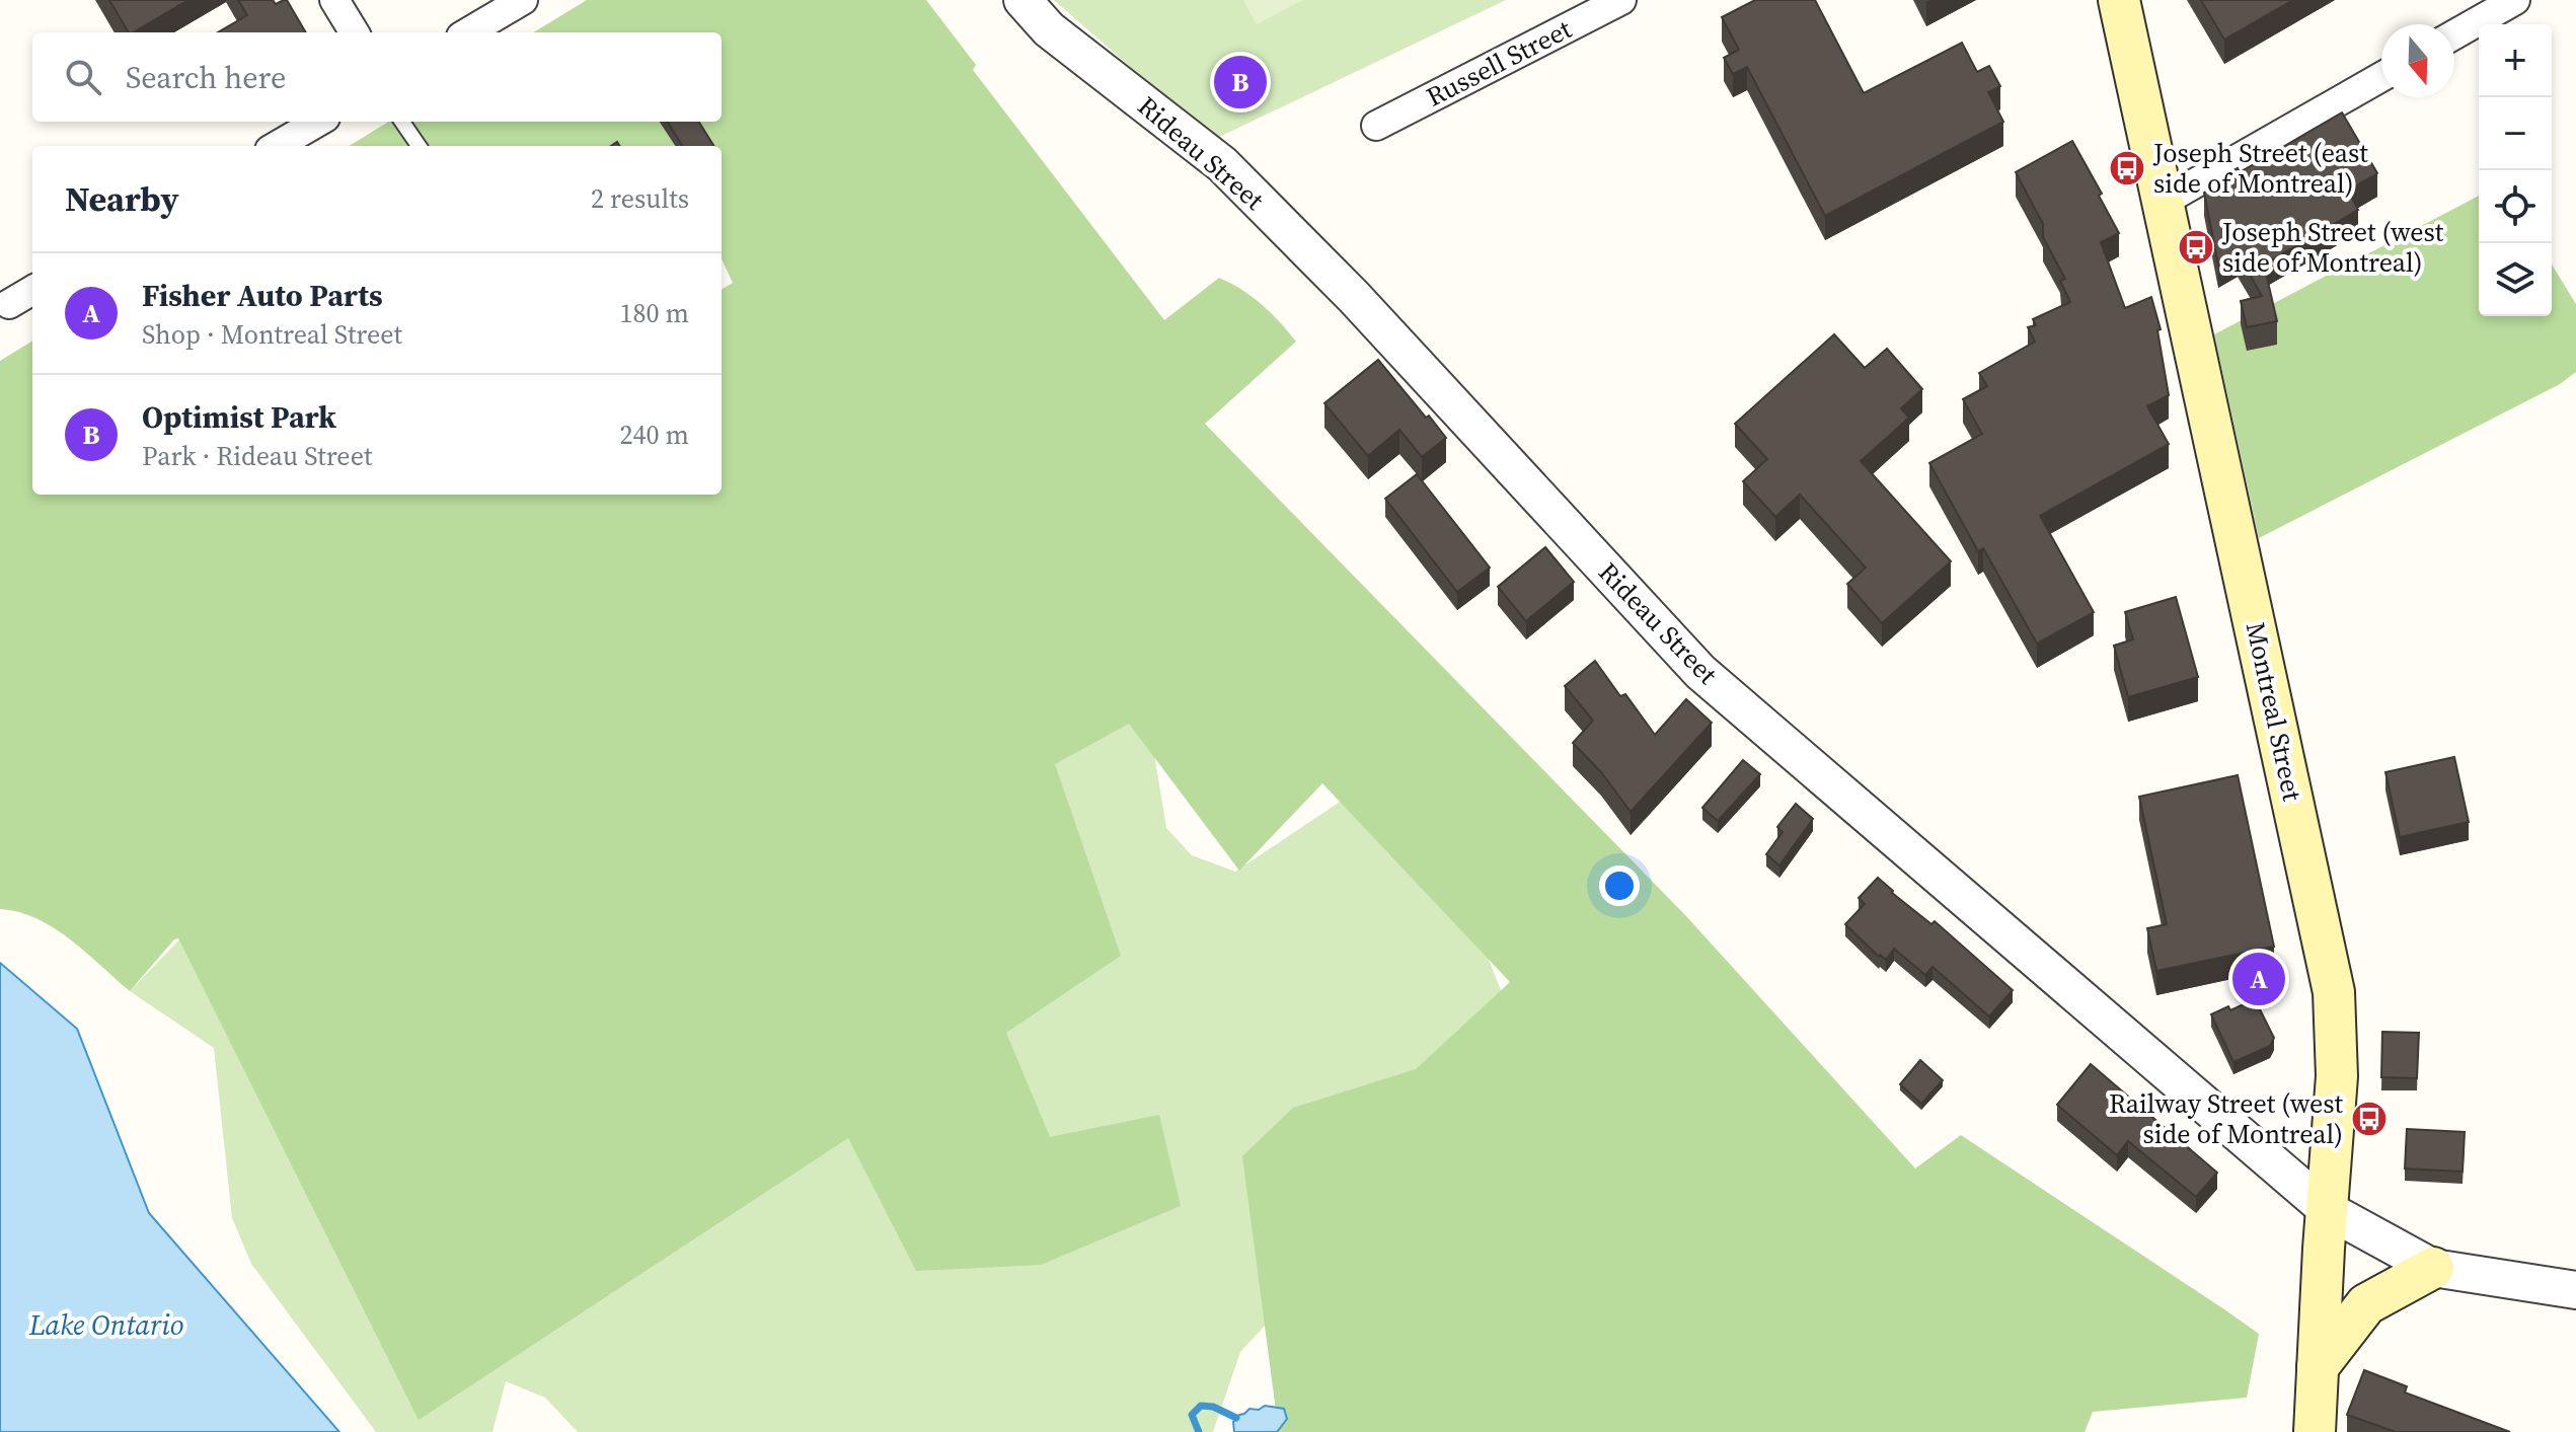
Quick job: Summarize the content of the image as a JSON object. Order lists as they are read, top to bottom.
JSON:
{
  "streets": {
    "main road": ["Montreal Street"],
    "street": ["Russell Street", "Rideau Street"]
  },
  "crossings": [
    ["Rideau Street", "Montreal Street"]
  ],
  "water": ["Lake Ontario"],
  "places": {
    "bus stop": ["Joseph Street (east side of Montreal)", "Joseph Street (west side of Montreal)", "Railway Street (west side of Montreal)"]
  },
  "north": "bottom",
  "page": {
    "map_buttons": ["+", "−"],
    "search": "Search here",
    "pins": ["B", "A"],
    "heading": ["Nearby", "2 results"],
    "list": [
      {
        "mark": "A",
        "name": "Fisher Auto Parts",
        "note": "Shop · Montreal Street",
        "value": "180 m"
      },
      {
        "mark": "B",
        "name": "Optimist Park",
        "note": "Park · Rideau Street",
        "value": "240 m"
      }
    ]
  }
}
